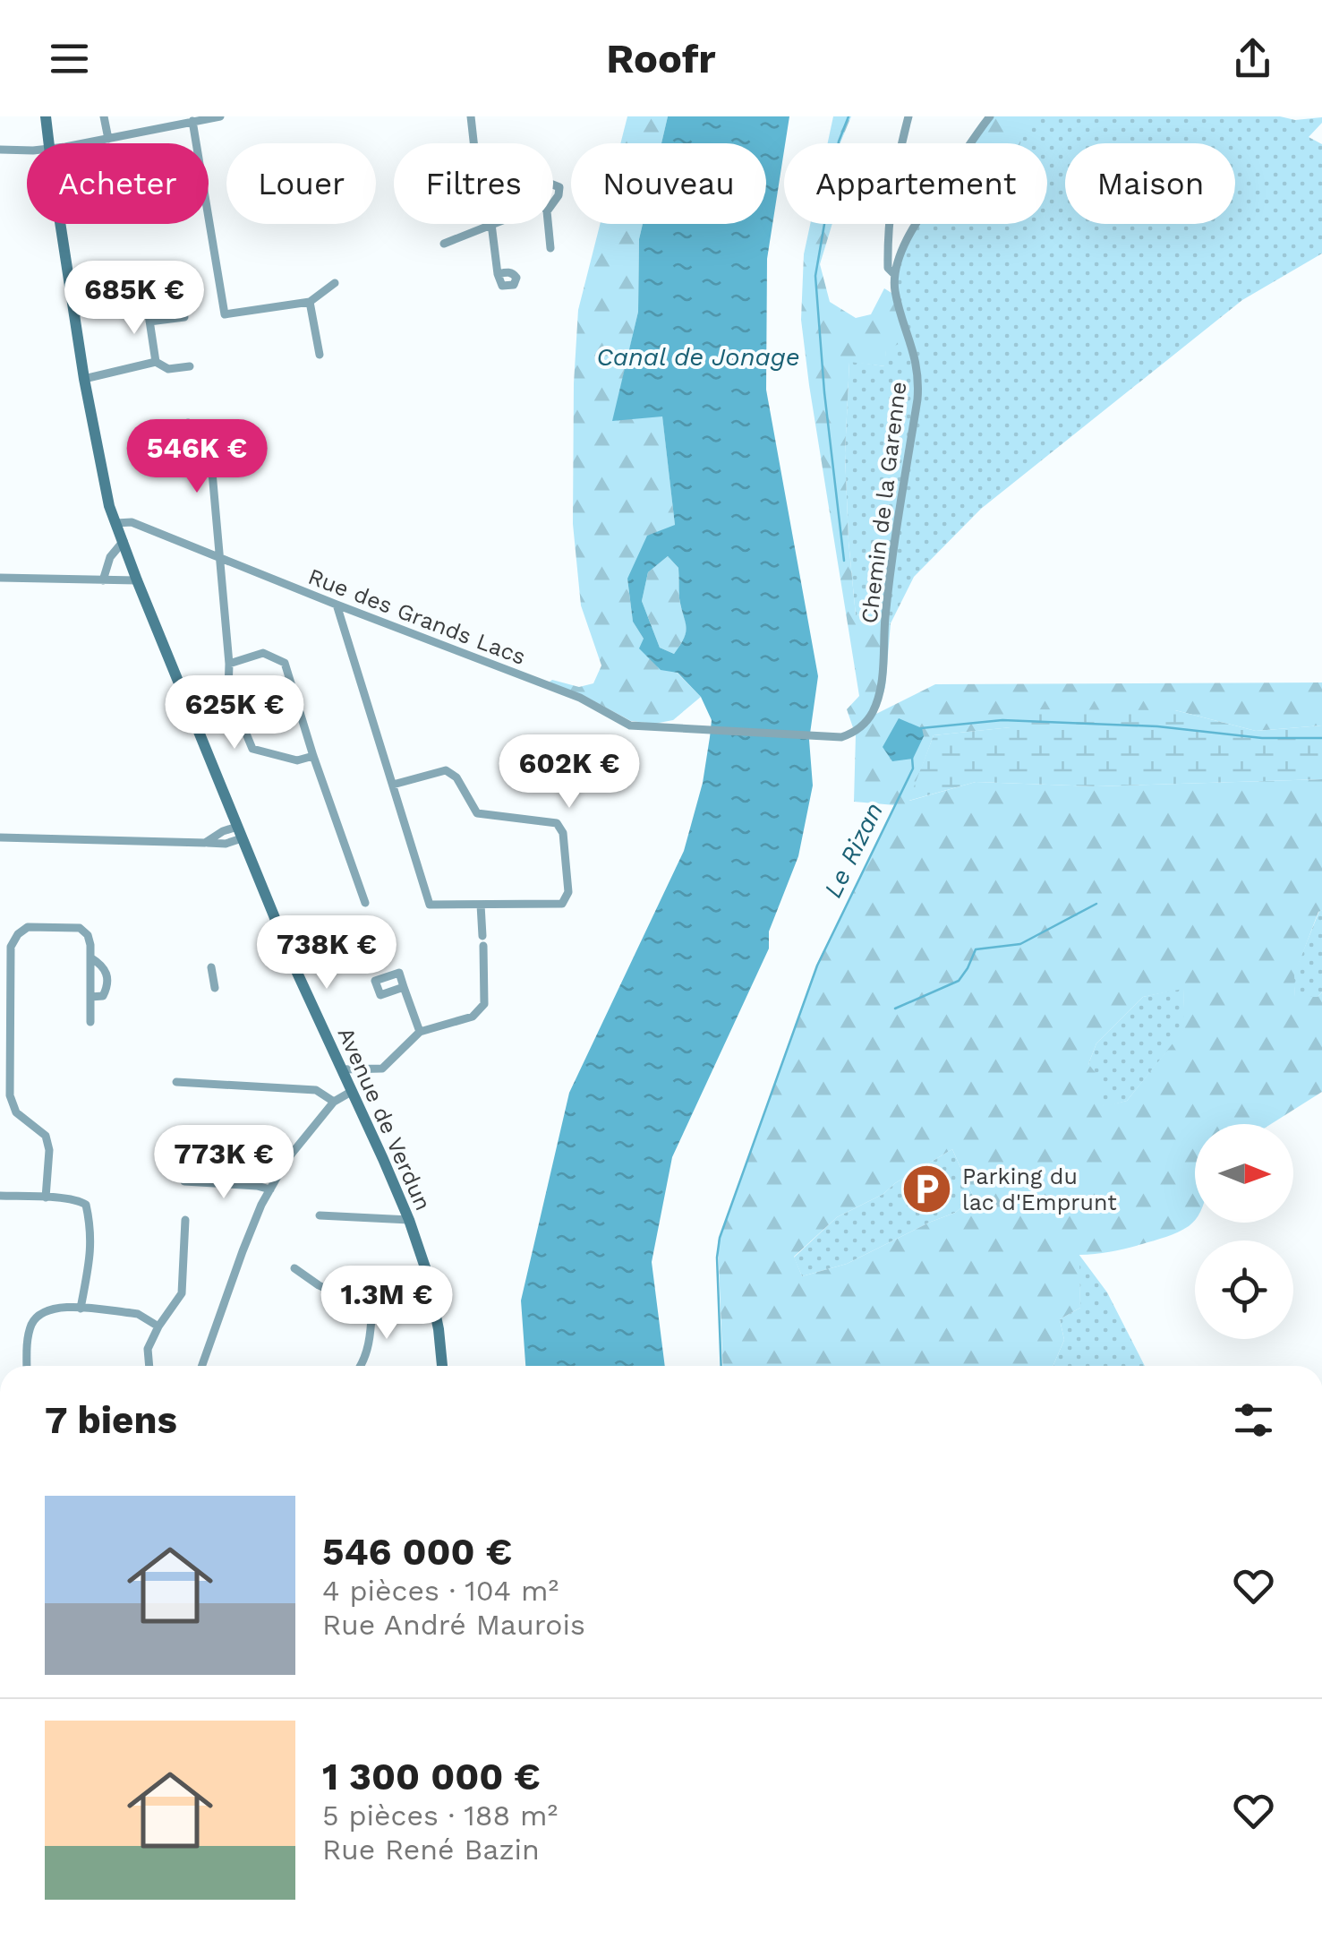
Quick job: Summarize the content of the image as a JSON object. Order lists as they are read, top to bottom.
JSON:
{
  "streets": {
    "main road": ["Avenue de Verdun"],
    "street": ["Chemin de la Garenne", "Rue des Grands Lacs"]
  },
  "crossings": [
    ["Chemin de la Garenne", "Rue des Grands Lacs"],
    ["Rue des Grands Lacs", "Avenue de Verdun"]
  ],
  "water": ["Canal de Jonage", "Le Rizan"],
  "places": {
    "parking": ["Parking du lac d'Emprunt"]
  },
  "north": "right",
  "page": {
    "header": "Roofr",
    "chip": [
      "Acheter",
      "Louer",
      "Filtres",
      "Nouveau",
      "Appartement",
      "Maison"
    ],
    "price": [
      "685K €",
      "546K €",
      "625K €",
      "602K €",
      "738K €",
      "773K €",
      "1.3M €"
    ],
    "heading": "7 biens",
    "list": [
      {
        "name": "546 000 €",
        "note": "4 pièces · 104 m² · Rue André Maurois"
      },
      {
        "name": "1 300 000 €",
        "note": "5 pièces · 188 m² · Rue René Bazin"
      }
    ]
  }
}
